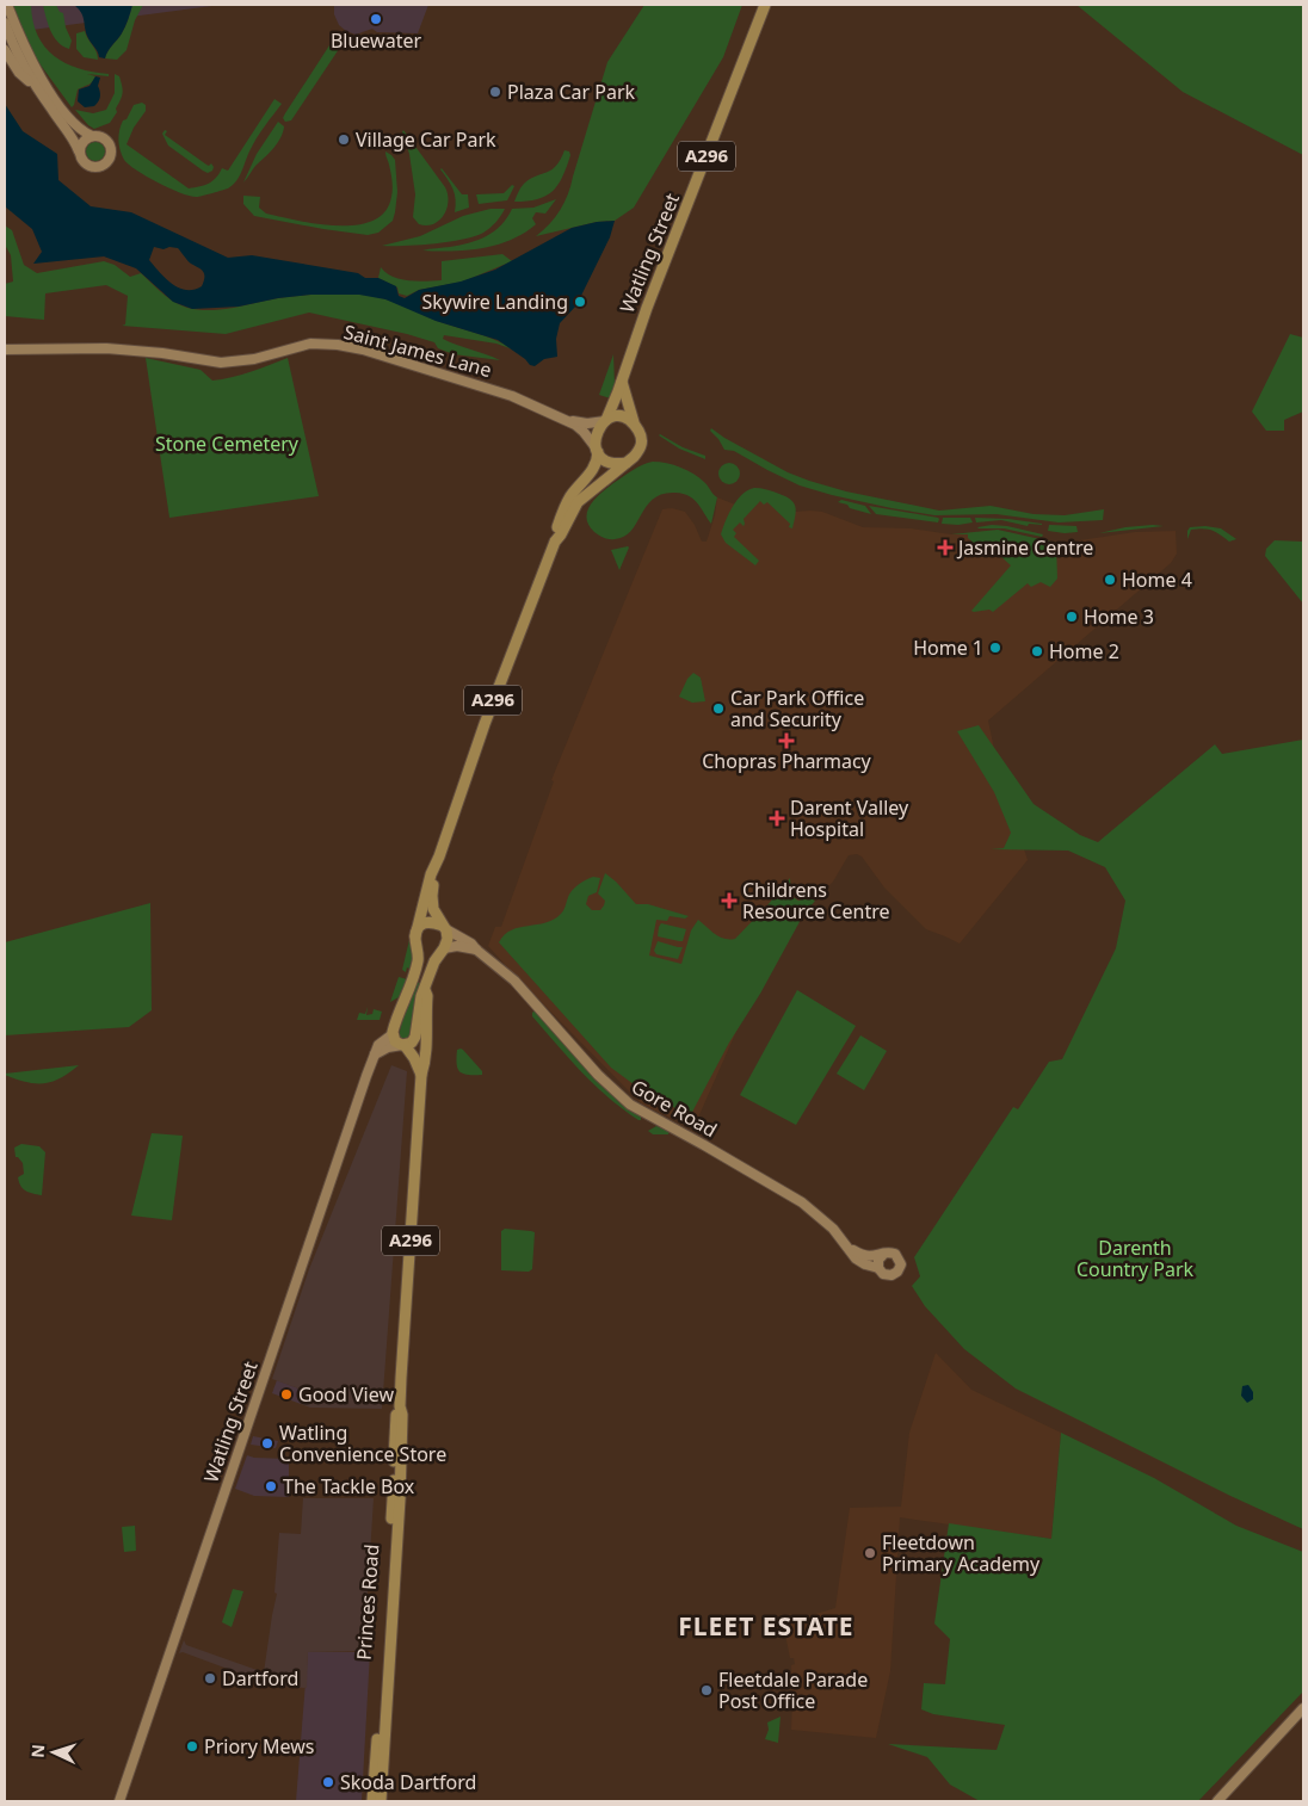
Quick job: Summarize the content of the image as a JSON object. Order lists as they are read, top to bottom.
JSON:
{
  "streets": {
    "main road": ["A296", "Watling Street", "Princes Road"],
    "street": ["Saint James Lane", "Gore Road"]
  },
  "crossings": [
    ["A296", "Watling Street"],
    ["A296", "Saint James Lane"],
    ["A296", "Gore Road"],
    ["Watling Street", "Saint James Lane"]
  ],
  "districts": ["FLEET ESTATE"],
  "parks": ["Stone Cemetery", "Darenth Country Park"],
  "places": {
    "other": [
      "Bluewater",
      "Plaza Car Park",
      "Village Car Park",
      "Skywire Landing",
      "Home 4",
      "Home 3",
      "Home 1",
      "Home 2",
      "Car Park Office and Security",
      "Good View",
      "Watling Convenience Store",
      "The Tackle Box",
      "Fleetdown Primary Academy",
      "Dartford",
      "Fleetdale Parade Post Office",
      "Priory Mews",
      "Skoda Dartford"
    ],
    "health": [
      "Jasmine Centre",
      "Chopras Pharmacy",
      "Darent Valley Hospital",
      "Childrens Resource Centre"
    ]
  },
  "north": "left"
}
